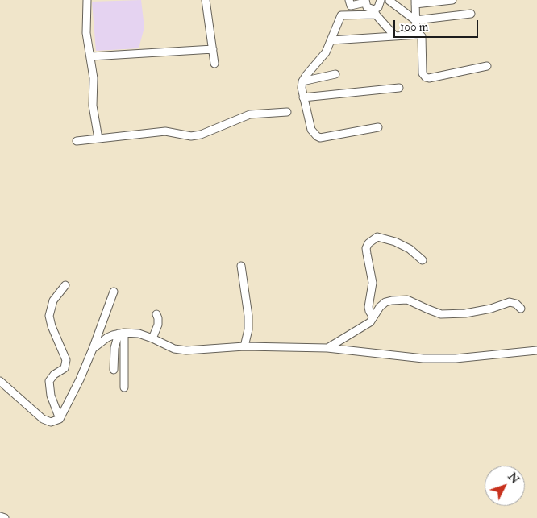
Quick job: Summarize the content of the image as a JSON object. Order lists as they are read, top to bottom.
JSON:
{
  "scale_bar": "100 m",
  "north": "top right"
}
